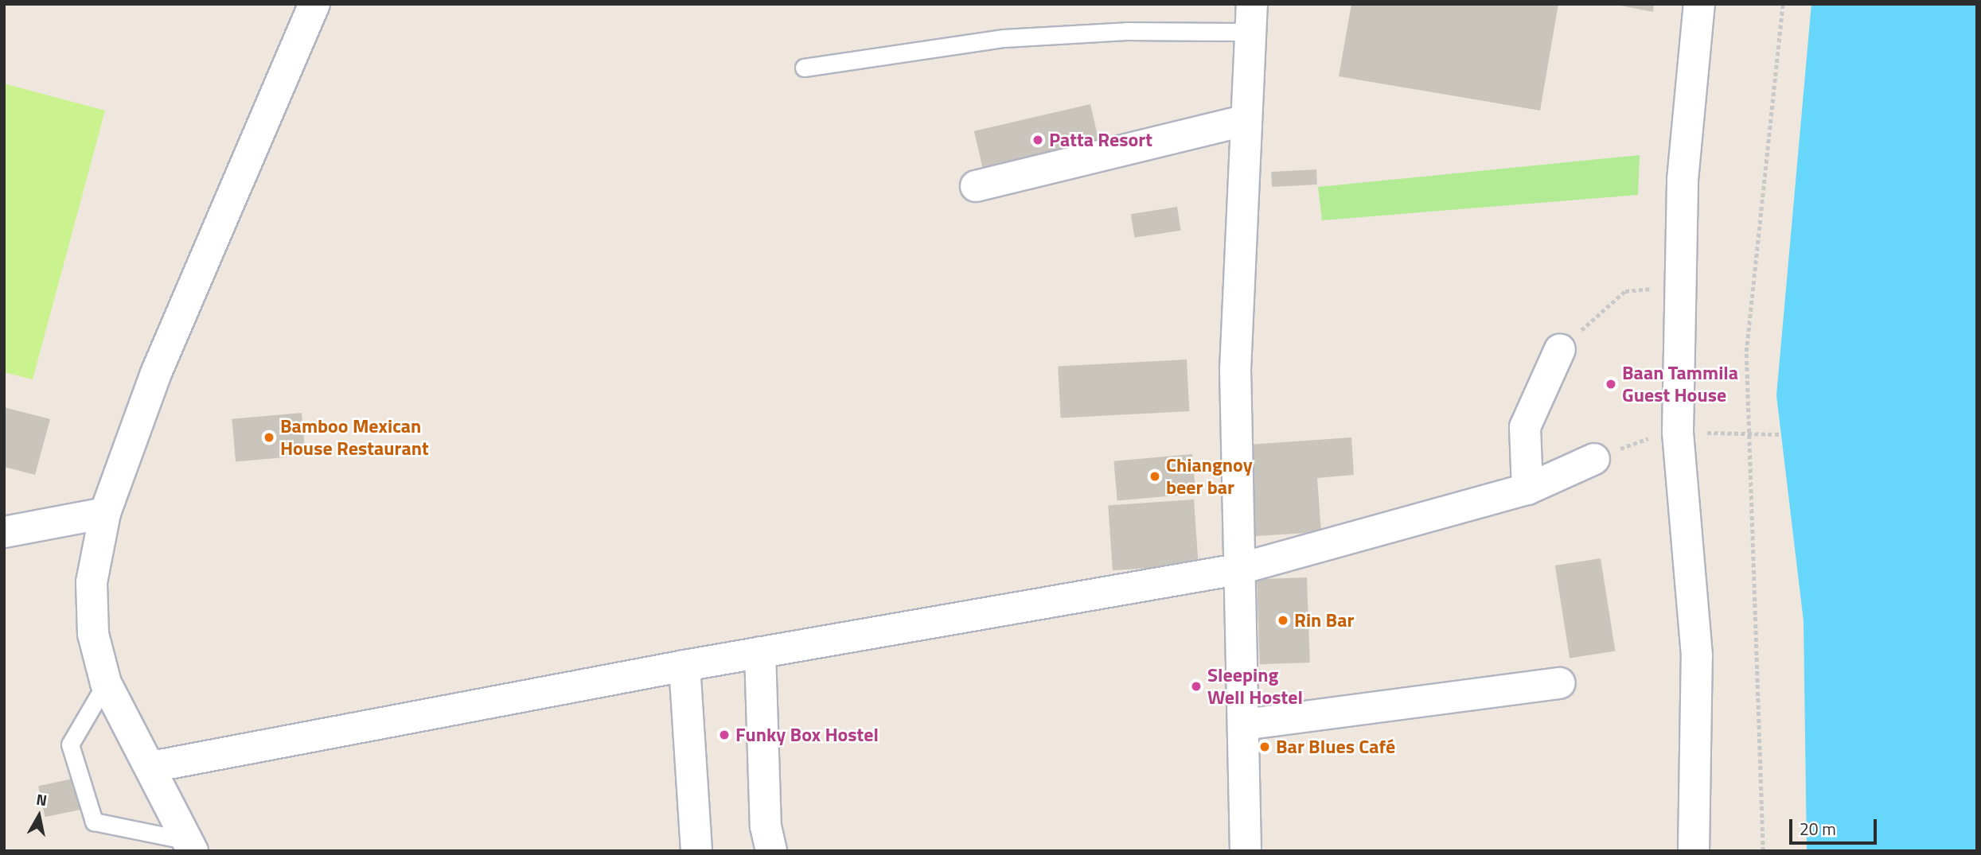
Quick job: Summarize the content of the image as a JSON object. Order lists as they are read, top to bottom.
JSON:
{
  "places": [
    "Patta Resort",
    "Baan Tammila Guest House",
    "Bamboo Mexican House Restaurant",
    "Chiangnoy beer bar",
    "Rin Bar",
    "Sleeping Well Hostel",
    "Funky Box Hostel",
    "Bar Blues Café"
  ],
  "scale_bar": "20 m",
  "north": "top"
}
